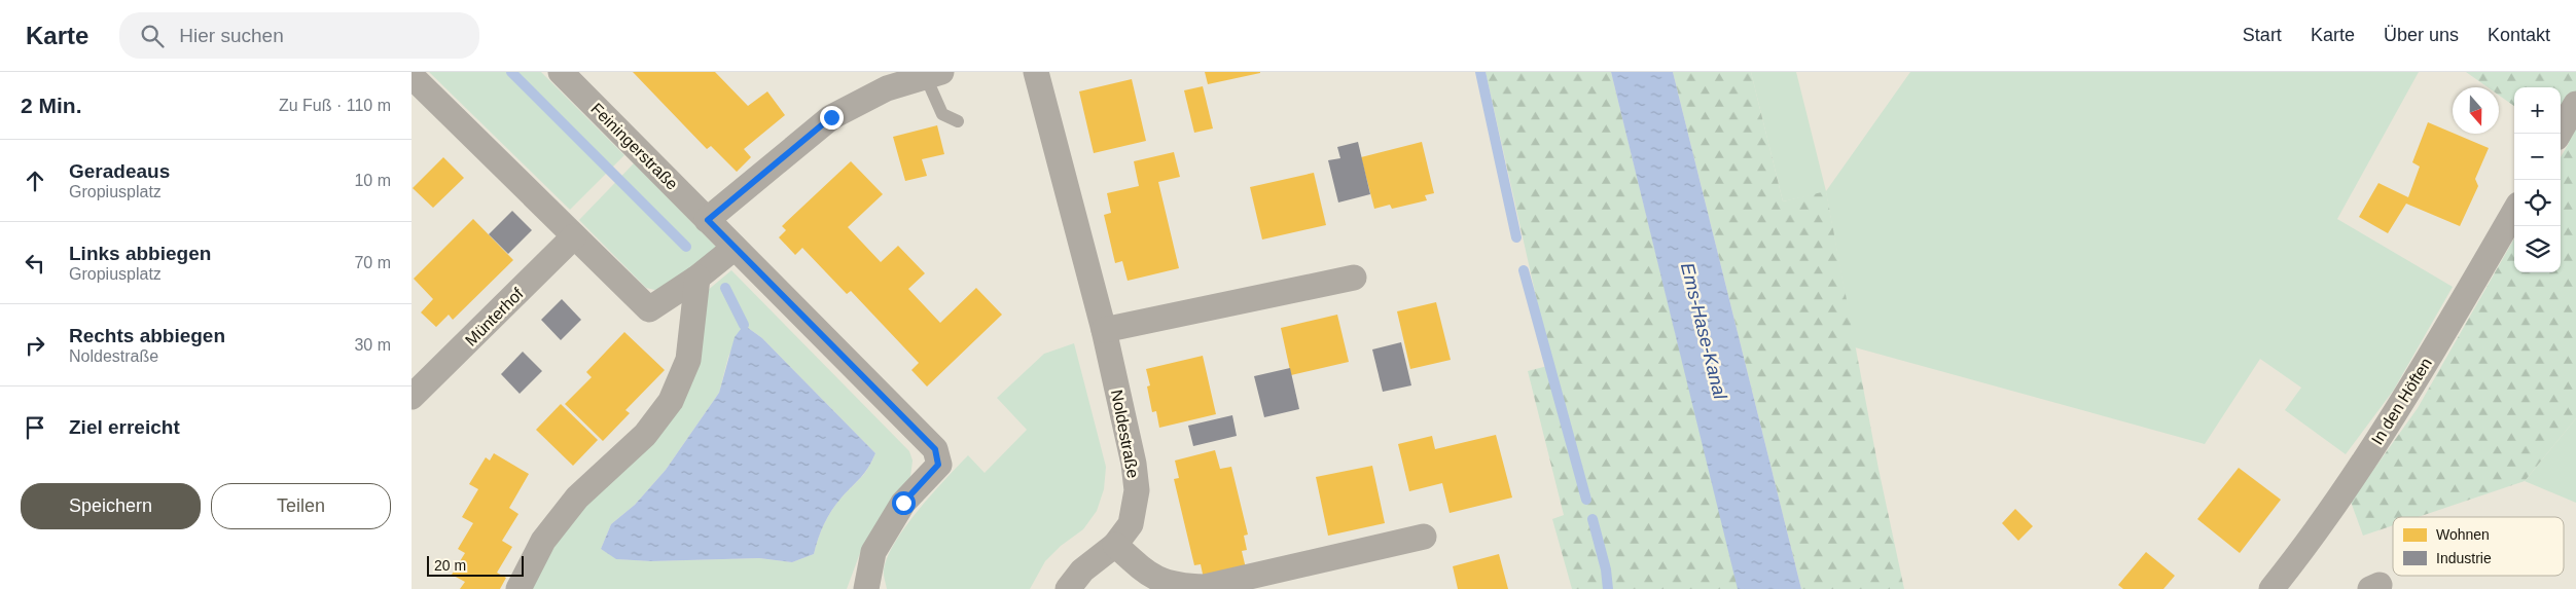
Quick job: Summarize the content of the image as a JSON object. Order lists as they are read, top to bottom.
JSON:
{
  "streets": {
    "street": [
      "Feiningerstraße",
      "Münterhof",
      "In den Höften",
      "Noldestraße"
    ]
  },
  "water": ["Ems-Hase-Kanal"],
  "legend": ["Wohnen", "Industrie"],
  "scale_bar": "20 m",
  "north": "bottom",
  "page": {
    "header": "Karte",
    "search": "Hier suchen",
    "nav": [
      "Start",
      "Karte",
      "Über uns",
      "Kontakt"
    ],
    "heading": ["2 Min.", "Zu Fuß · 110 m"],
    "map_buttons": ["+", "−"],
    "list": [
      ["Geradeaus", "Gropiusplatz", "10 m"],
      ["Links abbiegen", "Gropiusplatz", "70 m"],
      ["Rechts abbiegen", "Noldestraße", "30 m"],
      "Ziel erreicht"
    ],
    "buttons": ["Speichern", "Teilen"],
    "scale": "20 m"
  }
}
